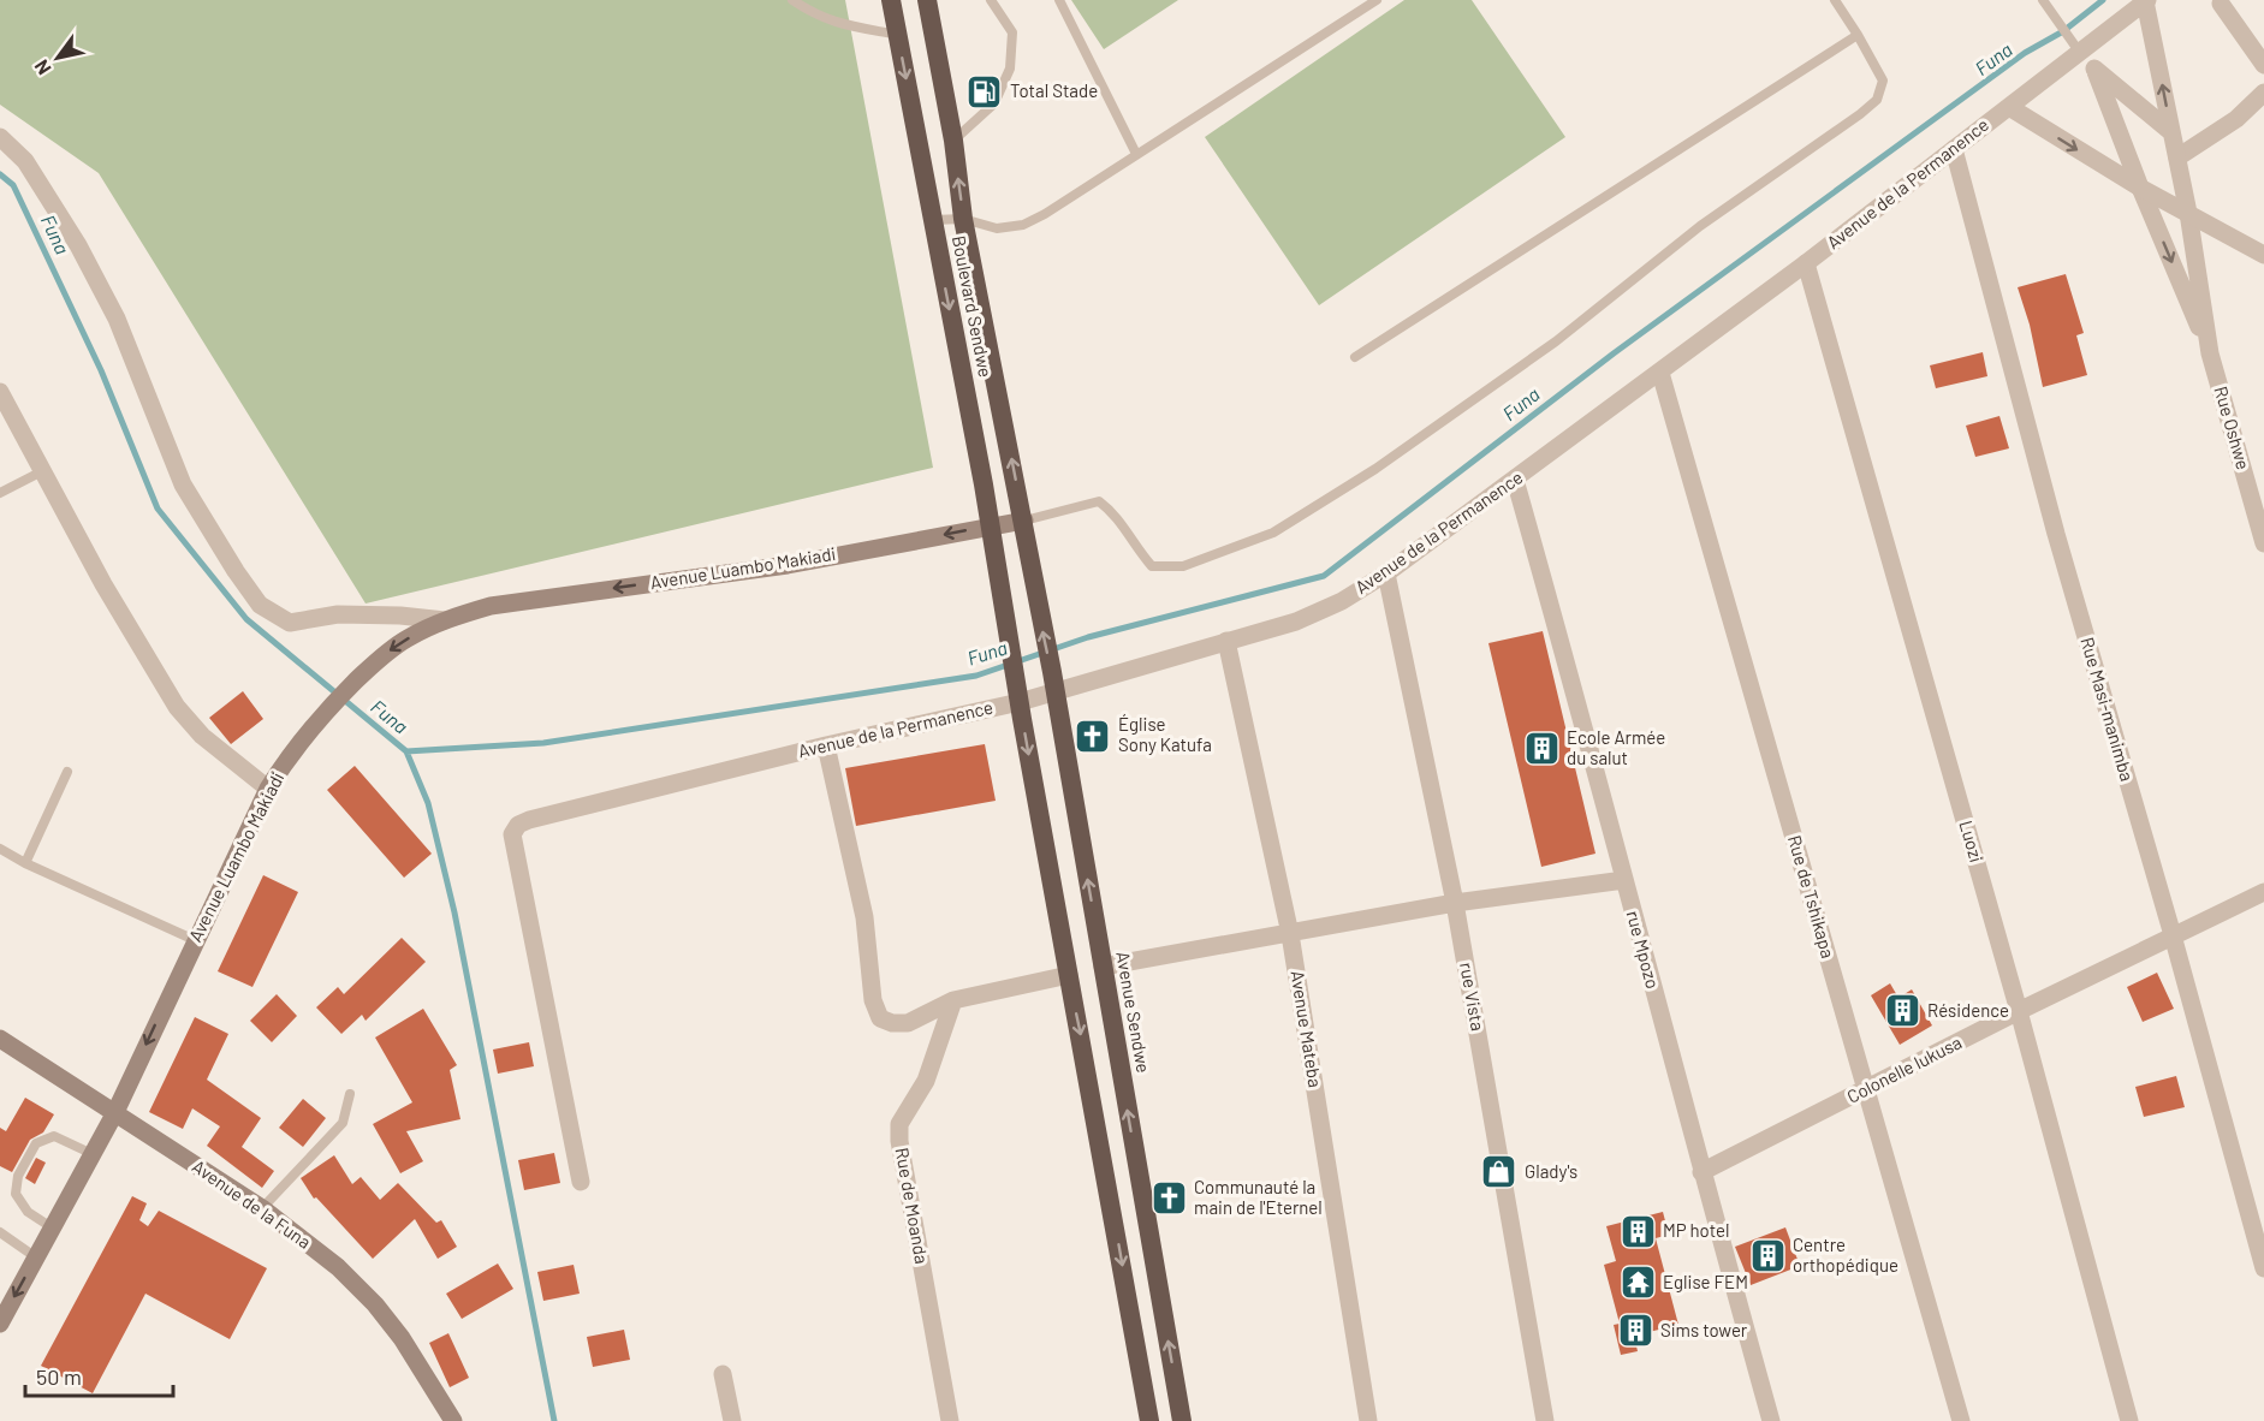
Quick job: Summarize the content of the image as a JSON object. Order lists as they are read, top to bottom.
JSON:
{
  "streets": {
    "highway": ["Boulevard Sendwe", "Avenue Sendwe"],
    "main road": ["Avenue Luambo Makiadi", "Avenue de la Funa"],
    "street": [
      "Avenue de la Permanence",
      "Rue Oshwe",
      "Rue Masi-manimba",
      "Luozi",
      "Rue de Tshikapa",
      "rue Mpozo",
      "rue Vista",
      "Avenue Mateba",
      "Colonelle lukusa",
      "Rue de Moanda"
    ]
  },
  "crossings": [
    ["Avenue de la Permanence", "Boulevard Sendwe"],
    ["Avenue de la Permanence", "Rue Masi-manimba"],
    ["Avenue de la Permanence", "Luozi"],
    ["Avenue de la Permanence", "Rue de Tshikapa"],
    ["Avenue de la Permanence", "rue Mpozo"],
    ["Avenue de la Permanence", "rue Vista"],
    ["Avenue de la Permanence", "Avenue Sendwe"],
    ["Avenue de la Permanence", "Avenue Mateba"],
    ["Boulevard Sendwe", "Avenue Luambo Makiadi"],
    ["Boulevard Sendwe", "Avenue Sendwe"],
    ["Avenue Luambo Makiadi", "Avenue de la Funa"],
    ["Rue Masi-manimba", "Colonelle lukusa"],
    ["Luozi", "Colonelle lukusa"],
    ["Rue de Tshikapa", "Colonelle lukusa"],
    ["rue Mpozo", "Colonelle lukusa"]
  ],
  "one_way": ["Avenue Luambo Makiadi"],
  "water": ["Funa"],
  "places": {
    "fuel station": ["Total Stade"],
    "church": ["Église Sony Katufa", "Communauté la main de l'Eternel"],
    "building": [
      "Ecole Armée du salut",
      "Résidence",
      "MP hotel",
      "Centre orthopédique",
      "Sims tower"
    ],
    "shop": ["Glady's"],
    "temple": ["Eglise FEM"]
  },
  "scale_bar": "50 m",
  "north": "bottom left"
}
